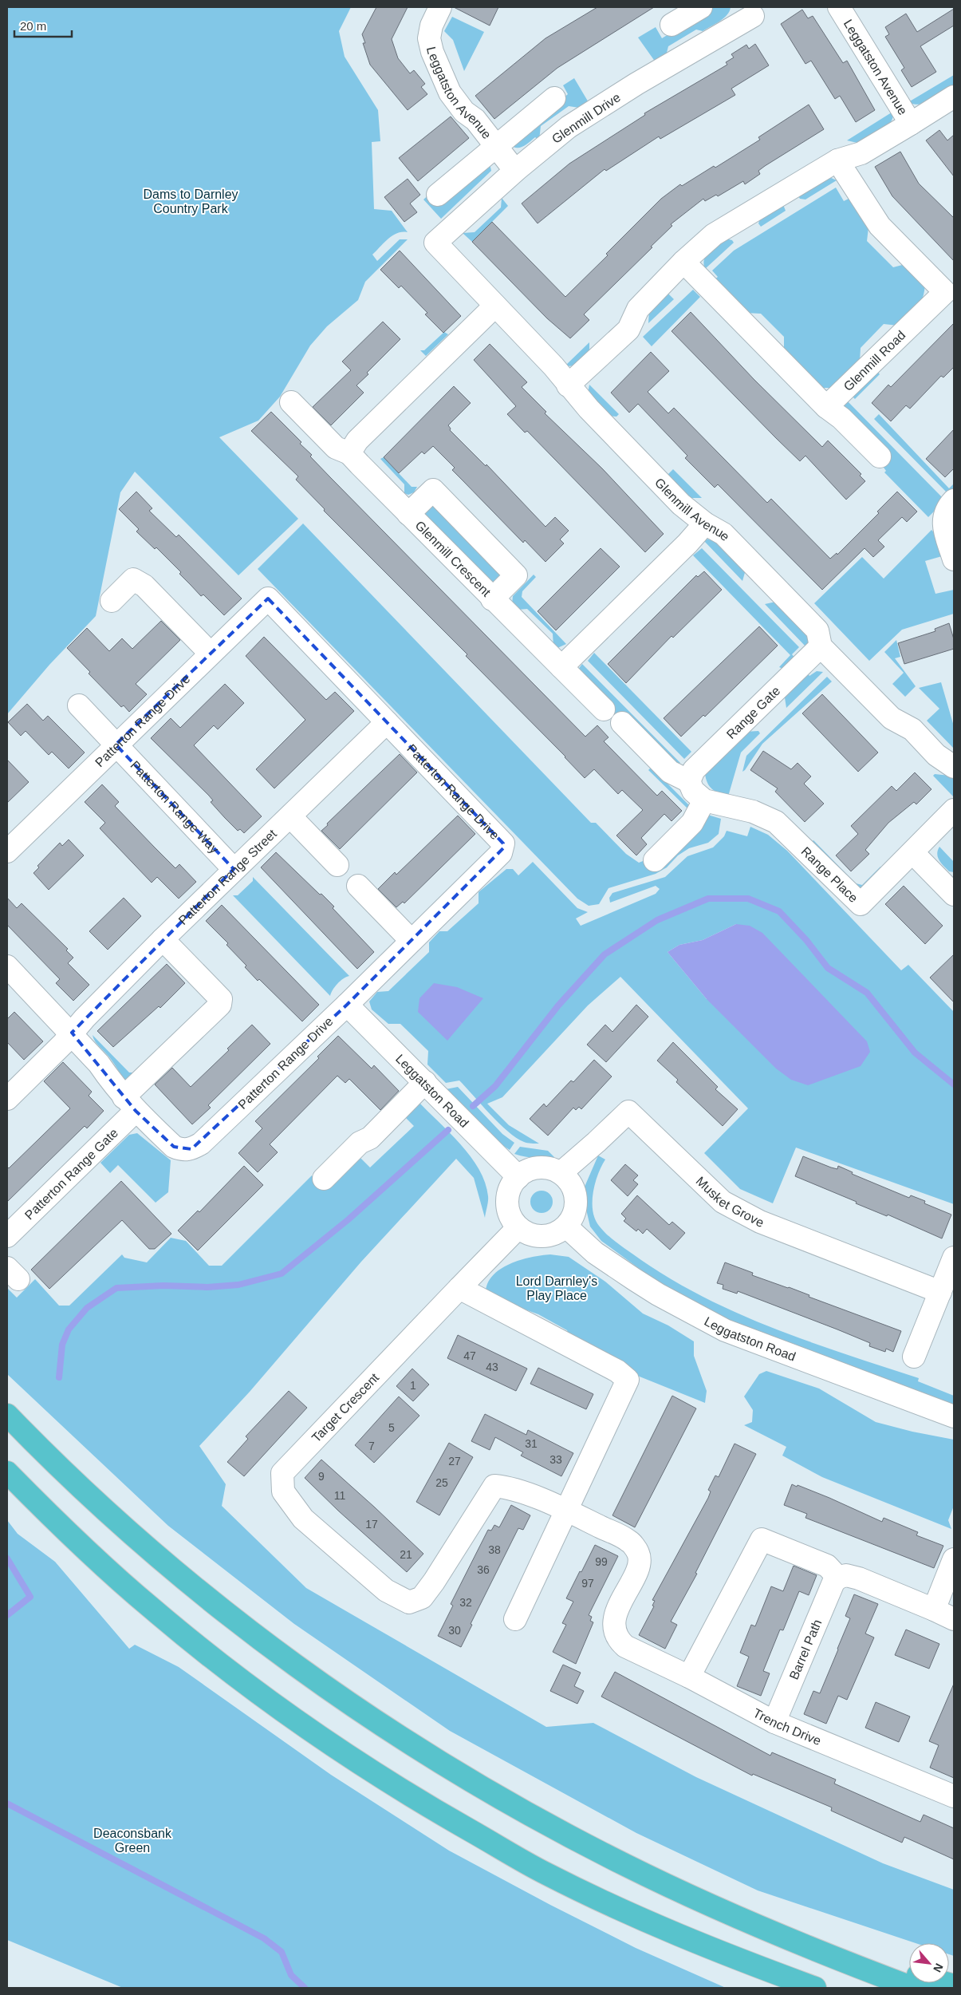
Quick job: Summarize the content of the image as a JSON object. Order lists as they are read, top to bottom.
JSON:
{
  "streets": {
    "street": [
      "Leggatston Avenue",
      "Glenmill Drive",
      "Glenmill Road",
      "Glenmill Avenue",
      "Glenmill Crescent",
      "Range Gate",
      "Patterton Range Drive",
      "Patterton Range Way",
      "Range Place",
      "Patterton Range Street",
      "Leggatston Road",
      "Patterton Range Gate",
      "Musket Grove",
      "Target Crescent",
      "Barrel Path",
      "Trench Drive"
    ]
  },
  "crossings": [
    ["Leggatston Avenue", "Glenmill Drive"],
    ["Glenmill Drive", "Glenmill Avenue"],
    ["Glenmill Avenue", "Range Gate"],
    ["Patterton Range Drive", "Patterton Range Way"],
    ["Patterton Range Drive", "Patterton Range Street"],
    ["Patterton Range Drive", "Leggatston Road"],
    ["Patterton Range Drive", "Patterton Range Gate"],
    ["Patterton Range Way", "Patterton Range Street"],
    ["Patterton Range Street", "Patterton Range Gate"],
    ["Leggatston Road", "Musket Grove"],
    ["Target Crescent", "Trench Drive"],
    ["Barrel Path", "Trench Drive"]
  ],
  "parks": ["Dams to Darnley Country Park", "Lord Darnley's Play Place", "Deaconsbank Green"],
  "house_numbers": [
    "47",
    "43",
    "1",
    "5",
    "31",
    "7",
    "33",
    "27",
    "9",
    "25",
    "11",
    "17",
    "38",
    "21",
    "99",
    "36",
    "97",
    "32",
    "30"
  ],
  "scale_bar": "20 m",
  "north": "bottom right"
}
